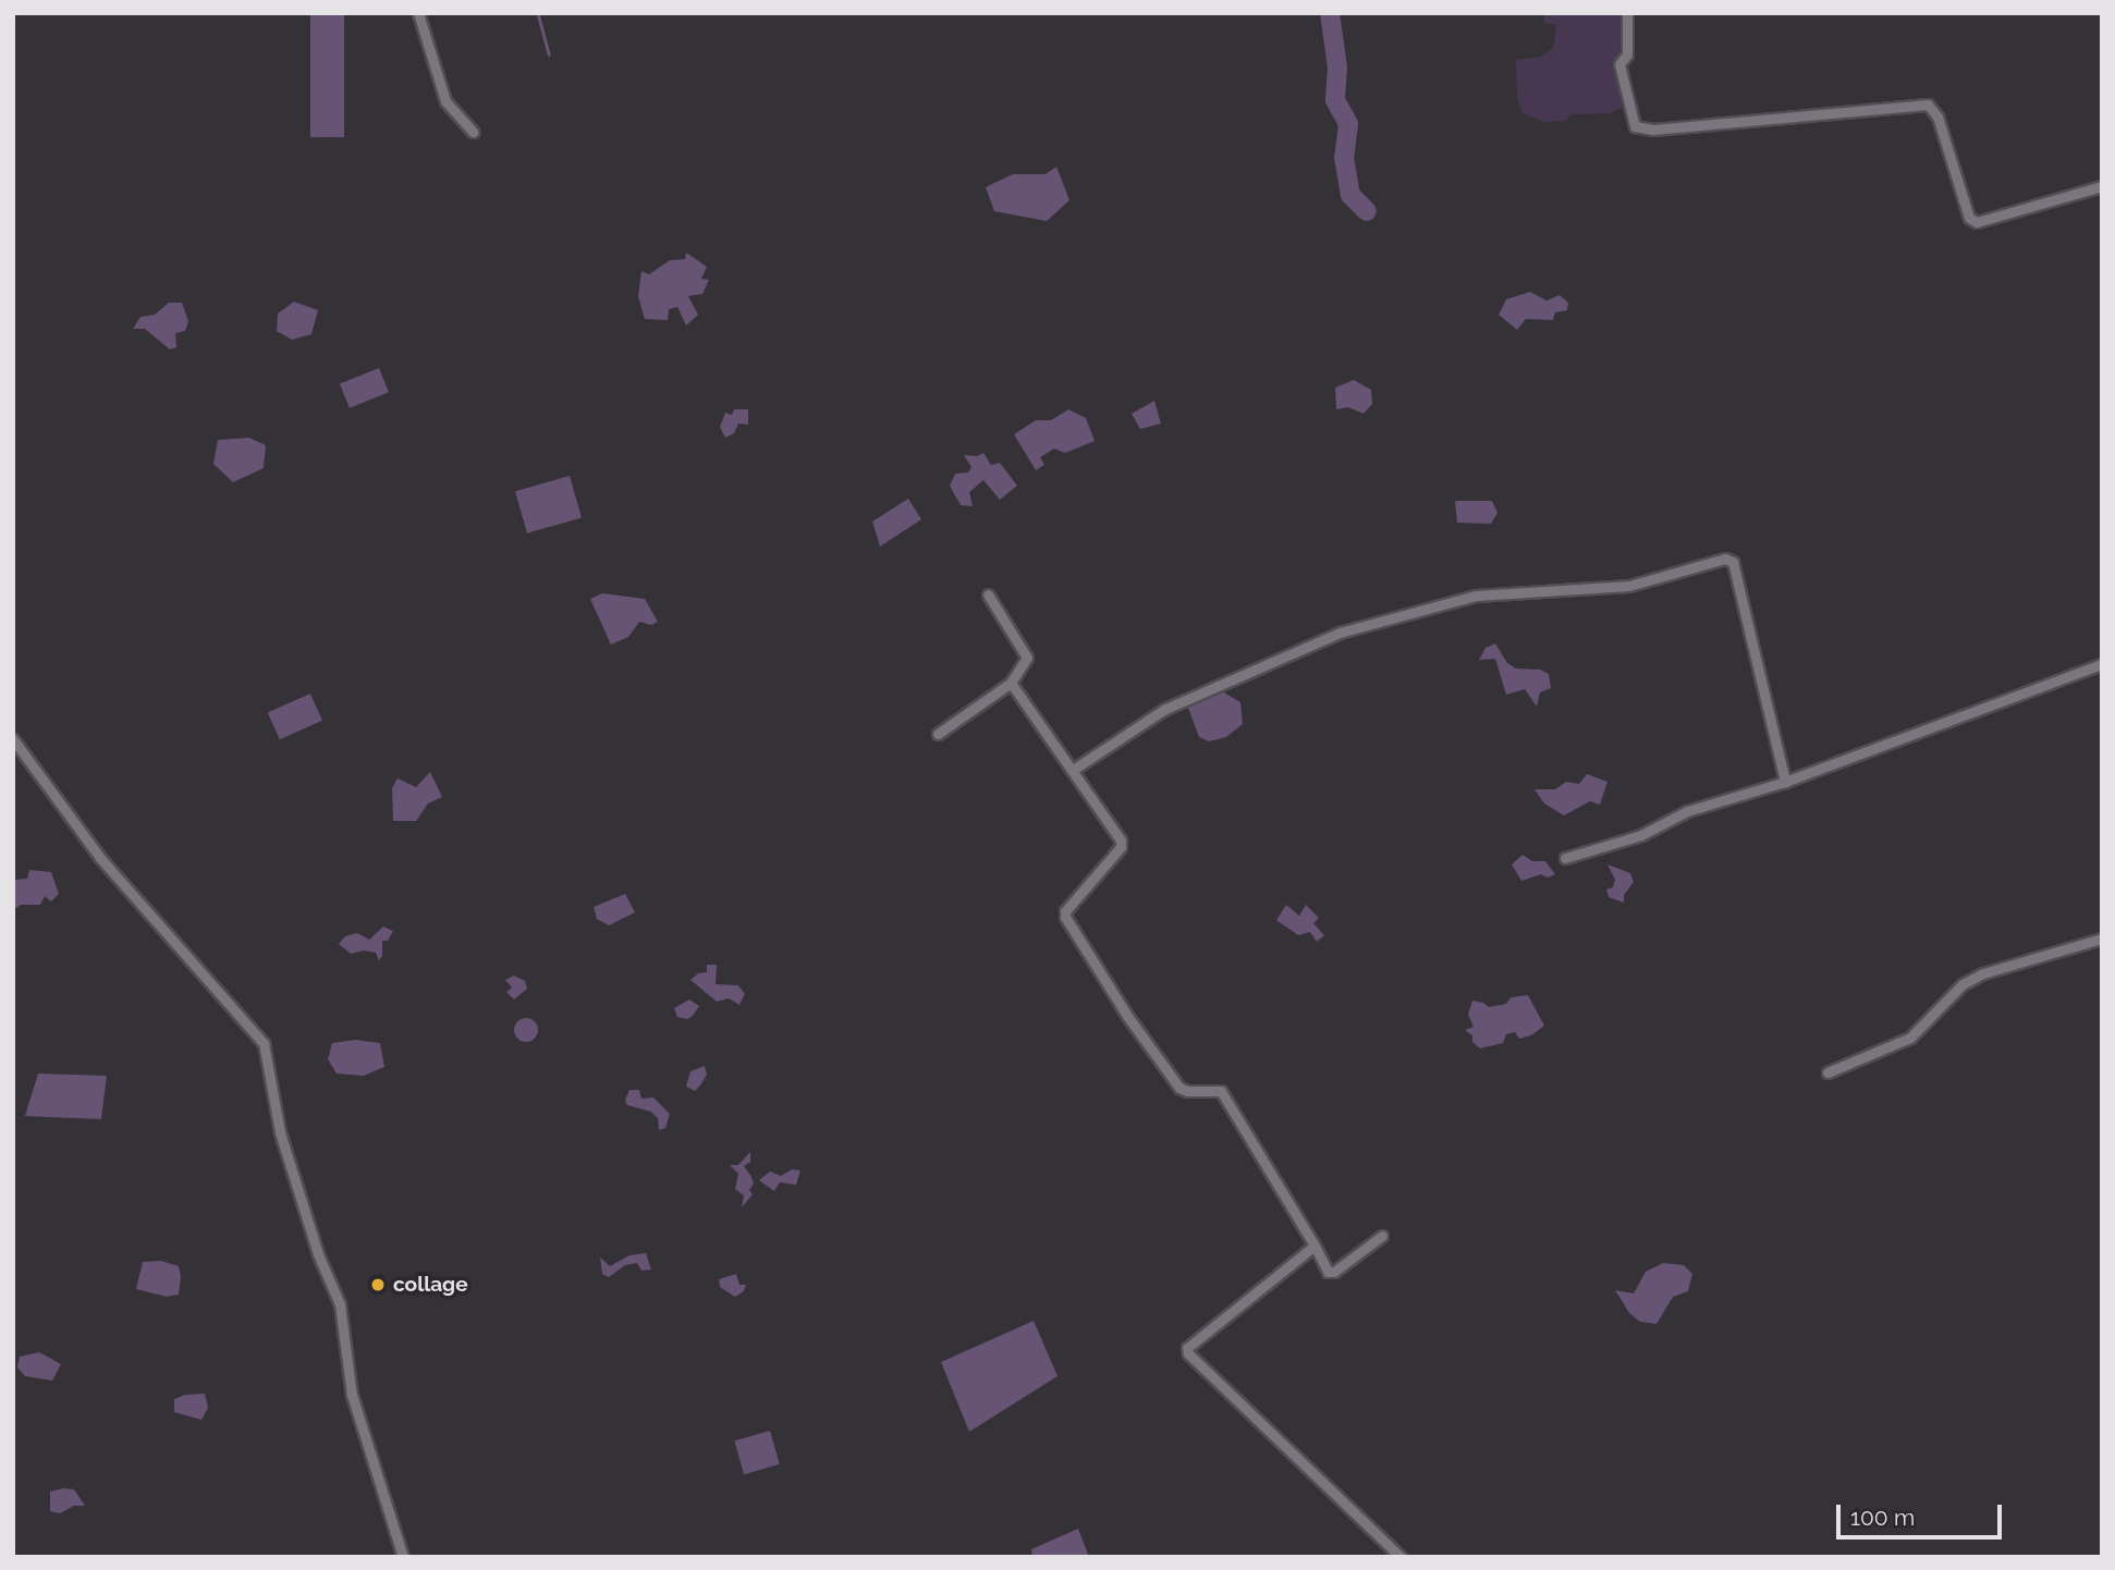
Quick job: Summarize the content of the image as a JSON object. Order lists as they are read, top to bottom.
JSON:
{
  "places": ["collage"],
  "scale_bar": "100 m"
}
